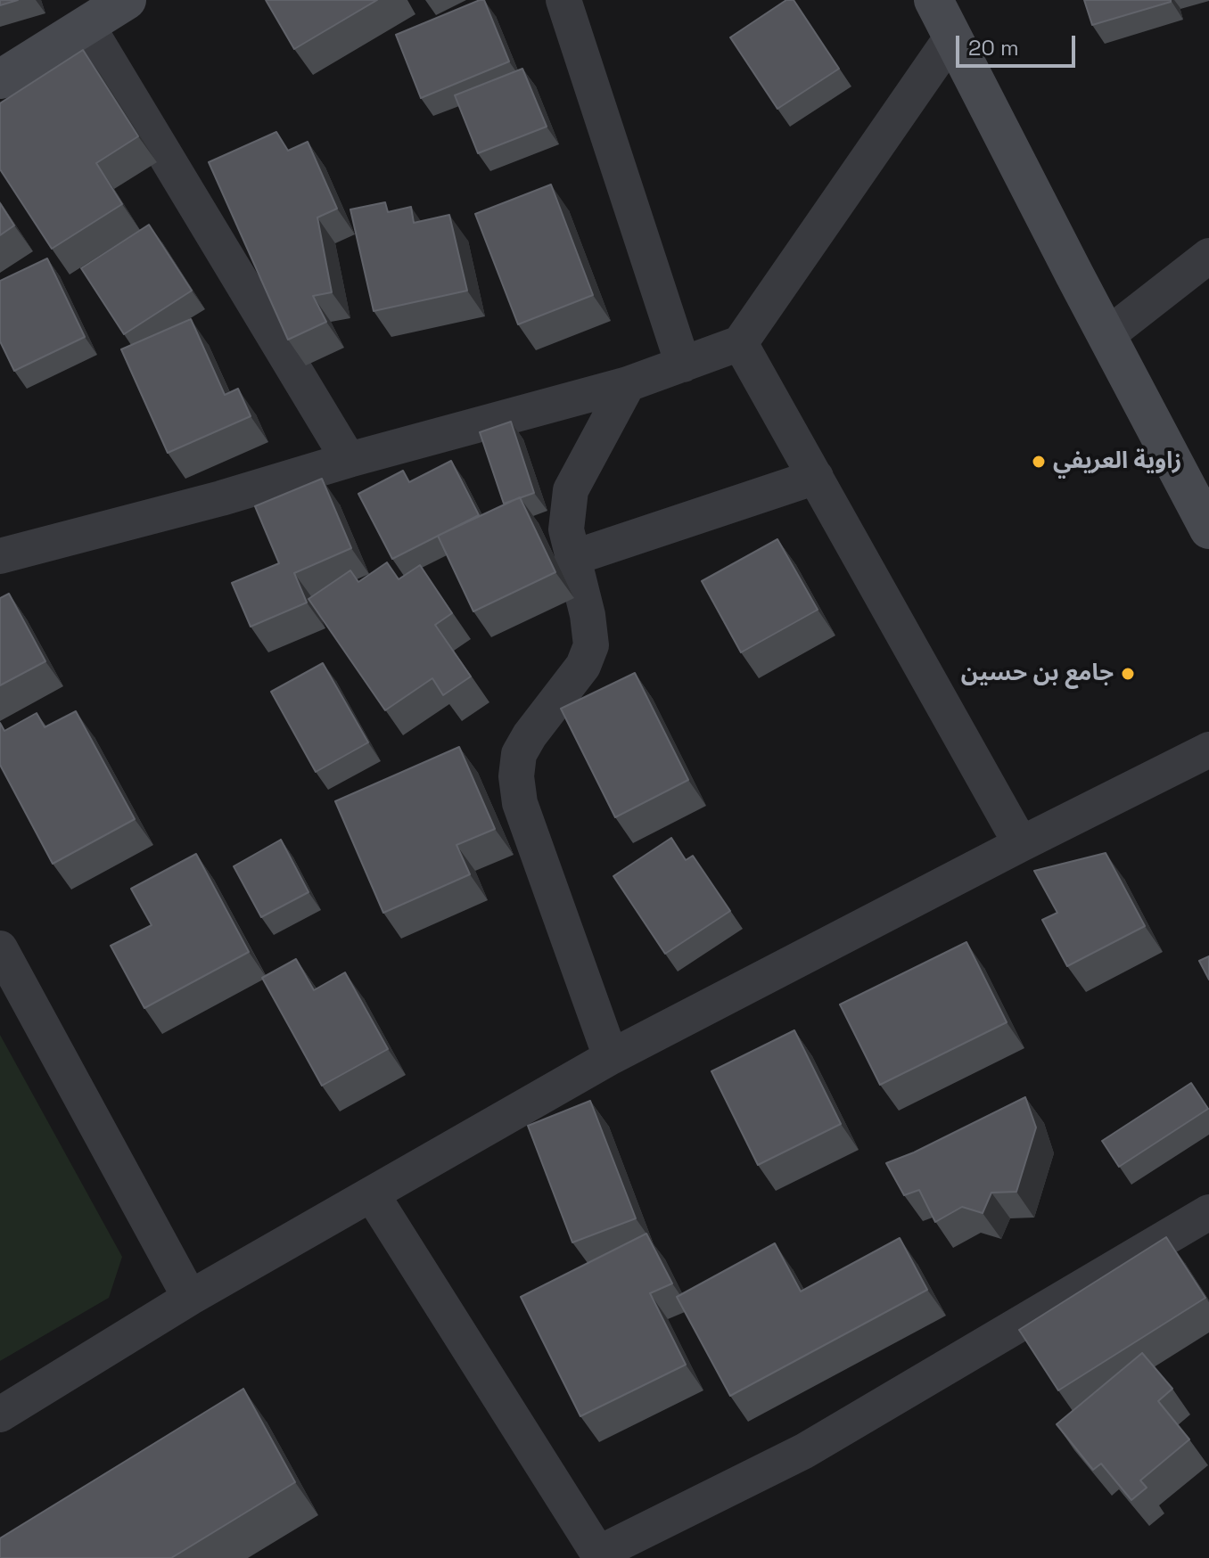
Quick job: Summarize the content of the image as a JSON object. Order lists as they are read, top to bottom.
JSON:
{
  "places": ["زاوية العريفي", "جامع بن حسين"],
  "scale_bar": "20 m"
}
